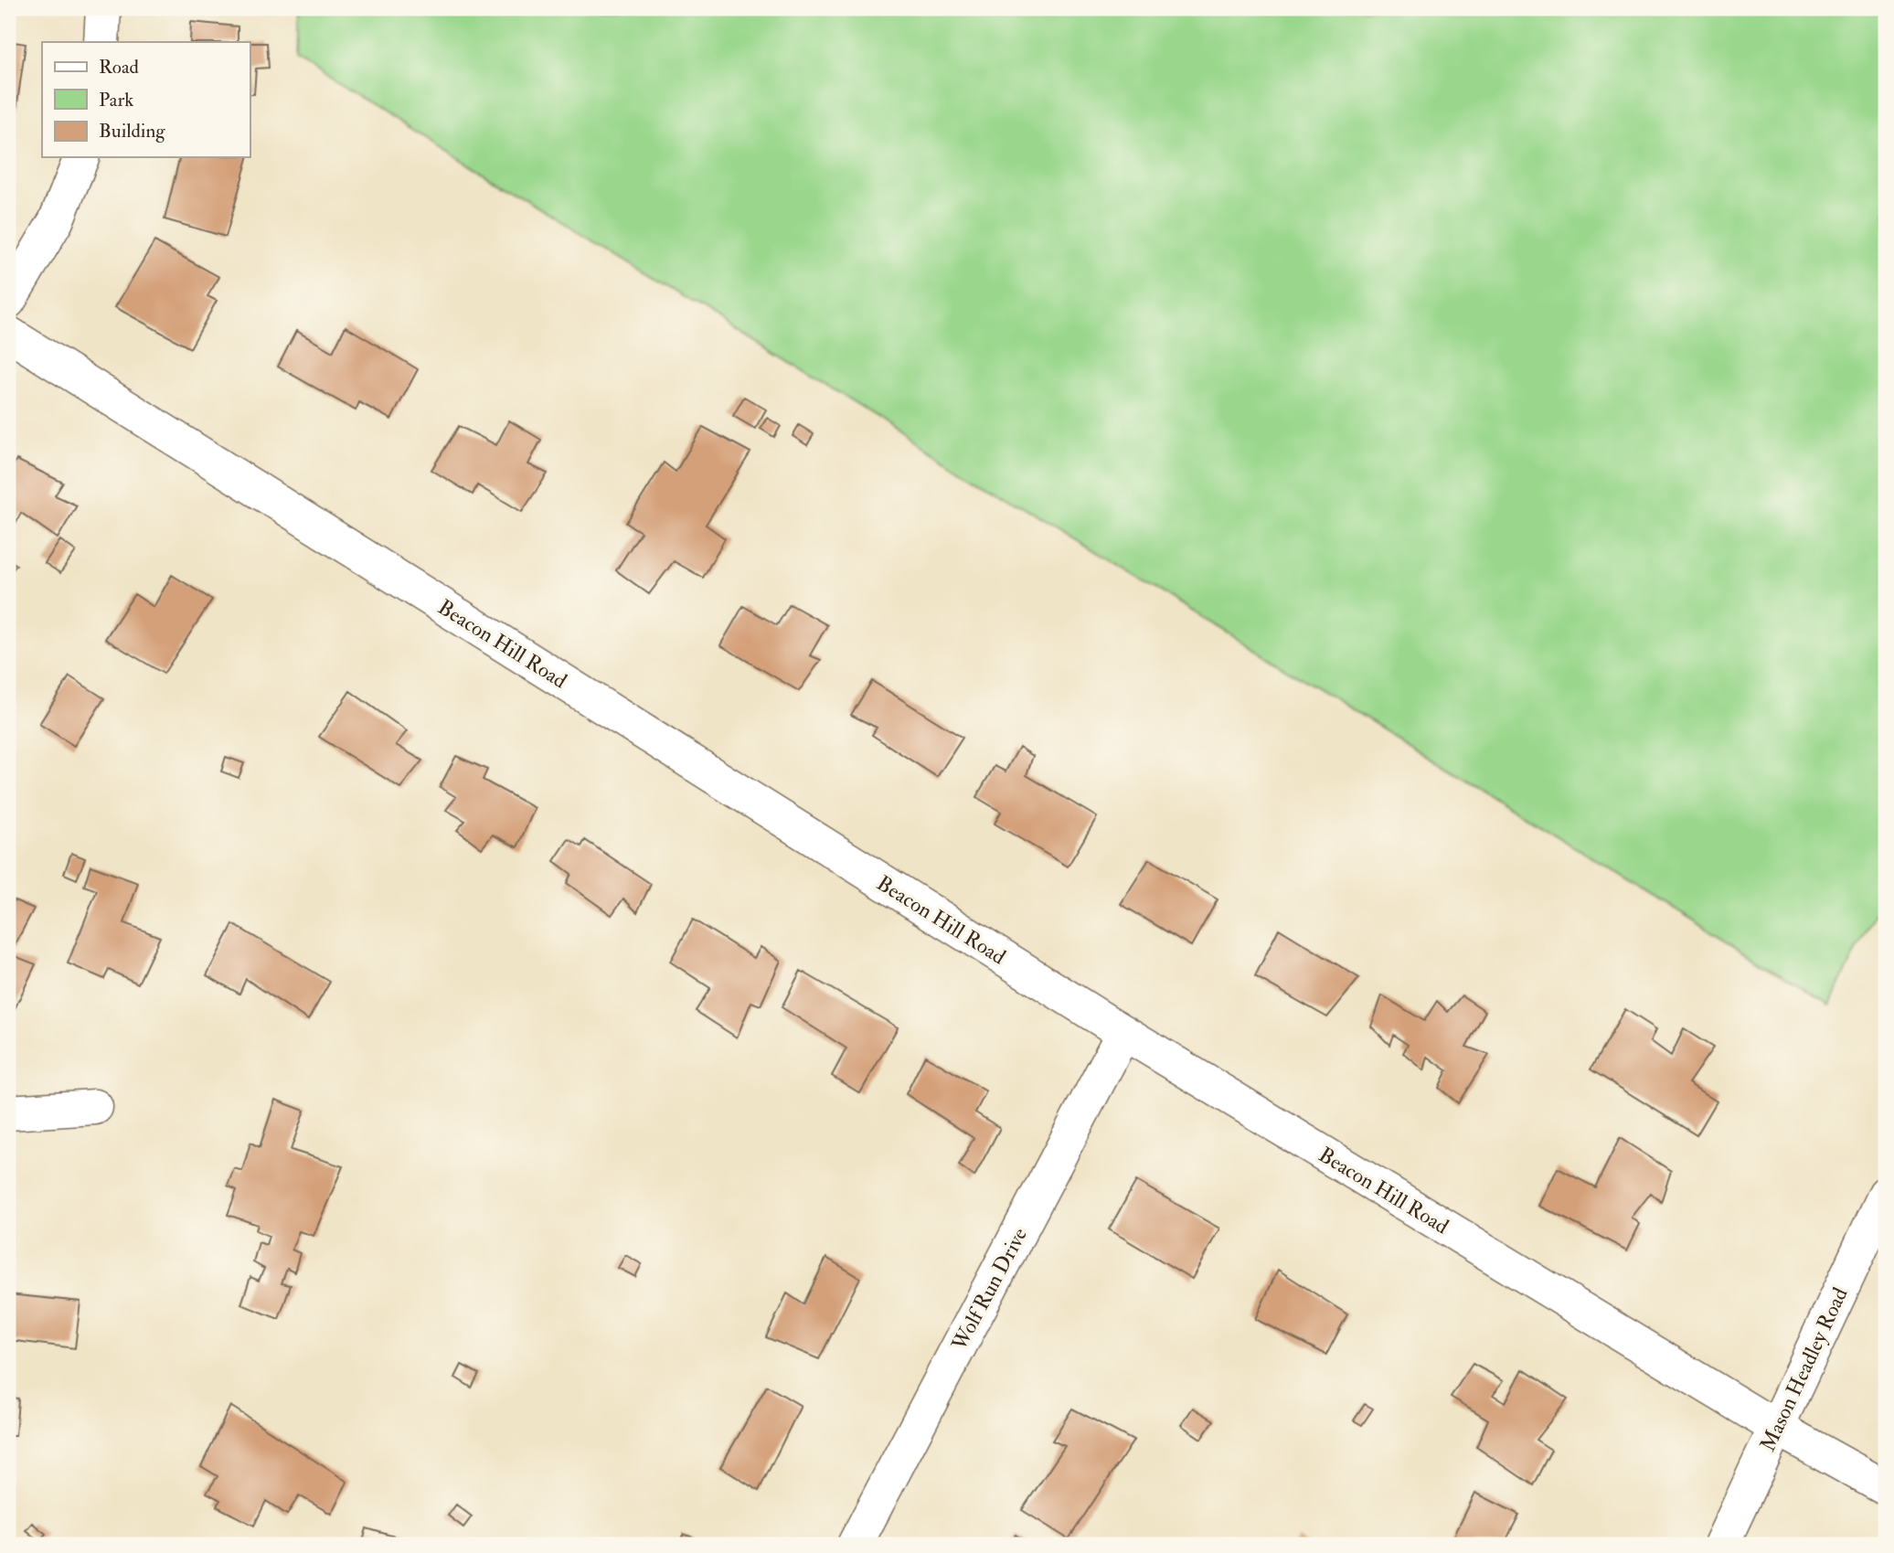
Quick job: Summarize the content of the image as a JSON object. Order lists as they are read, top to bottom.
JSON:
{
  "streets": {
    "street": ["Beacon Hill Road", "Wolf Run Drive", "Mason Headley Road"]
  },
  "crossings": [
    ["Beacon Hill Road", "Wolf Run Drive"],
    ["Beacon Hill Road", "Mason Headley Road"]
  ],
  "legend": ["Road", "Park", "Building"]
}
